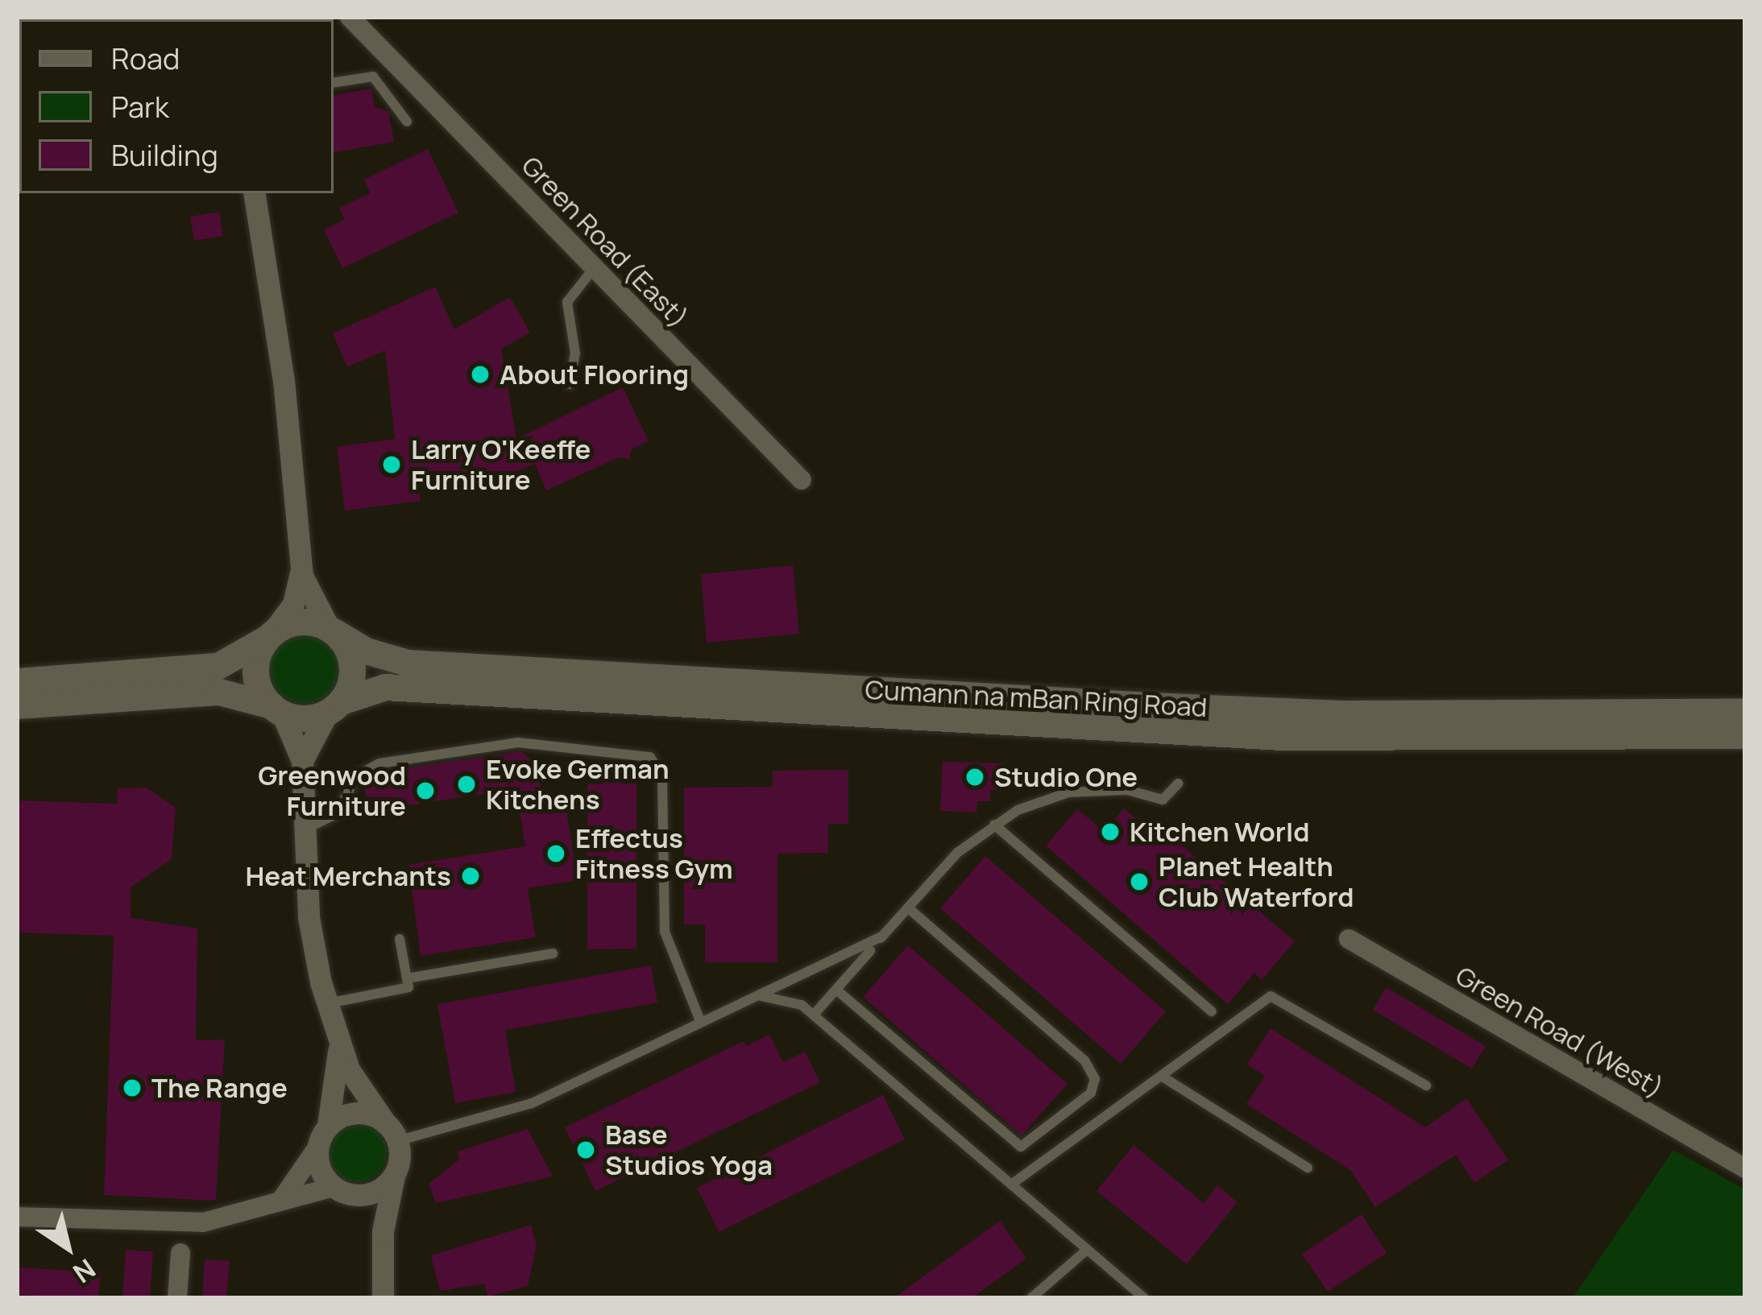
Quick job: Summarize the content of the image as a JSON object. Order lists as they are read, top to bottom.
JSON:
{
  "streets": {
    "main road": ["Cumann na mBan Ring Road"],
    "street": ["Green Road (East)", "Green Road (West)"]
  },
  "places": [
    "About Flooring",
    "Larry O'Keeffe Furniture",
    "Studio One",
    "Evoke German Kitchens",
    "Greenwood Furniture",
    "Kitchen World",
    "Effectus Fitness Gym",
    "Heat Merchants",
    "Planet Health Club Waterford",
    "The Range",
    "Base Studios Yoga"
  ],
  "legend": ["Road", "Park", "Building"],
  "north": "bottom right"
}
